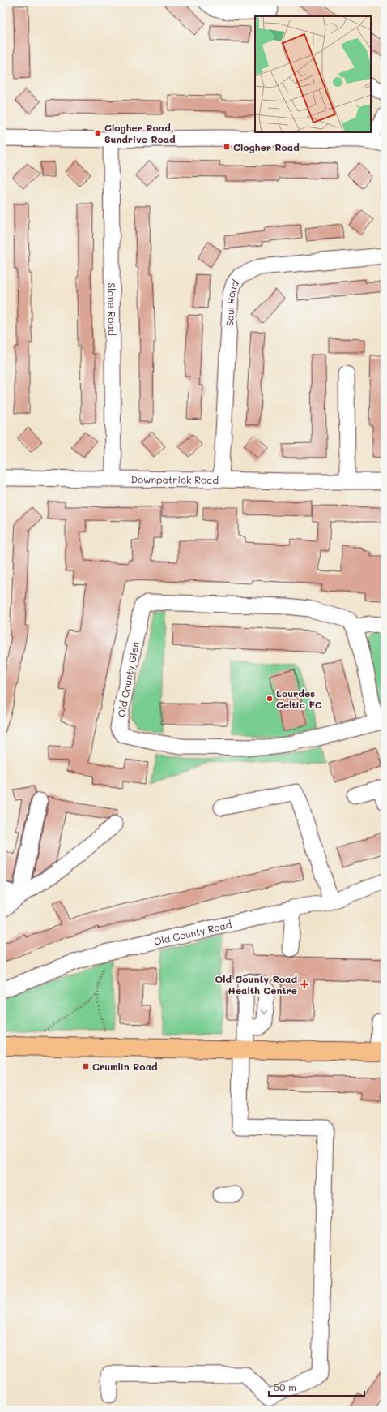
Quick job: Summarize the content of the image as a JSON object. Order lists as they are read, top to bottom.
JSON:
{
  "streets": {
    "street": [
      "Saul Road",
      "Slane Road",
      "Downpatrick Road",
      "Old County Glen",
      "Old County Road"
    ]
  },
  "crossings": [
    ["Saul Road", "Downpatrick Road"],
    ["Slane Road", "Downpatrick Road"]
  ],
  "places": {
    "transit": ["Clogher Road, Sundrive Road", "Clogher Road", "Crumlin Road"],
    "other": ["Lourdes Celtic FC"],
    "health": ["Old County Road Health Centre"]
  },
  "scale_bar": "50 m"
}
